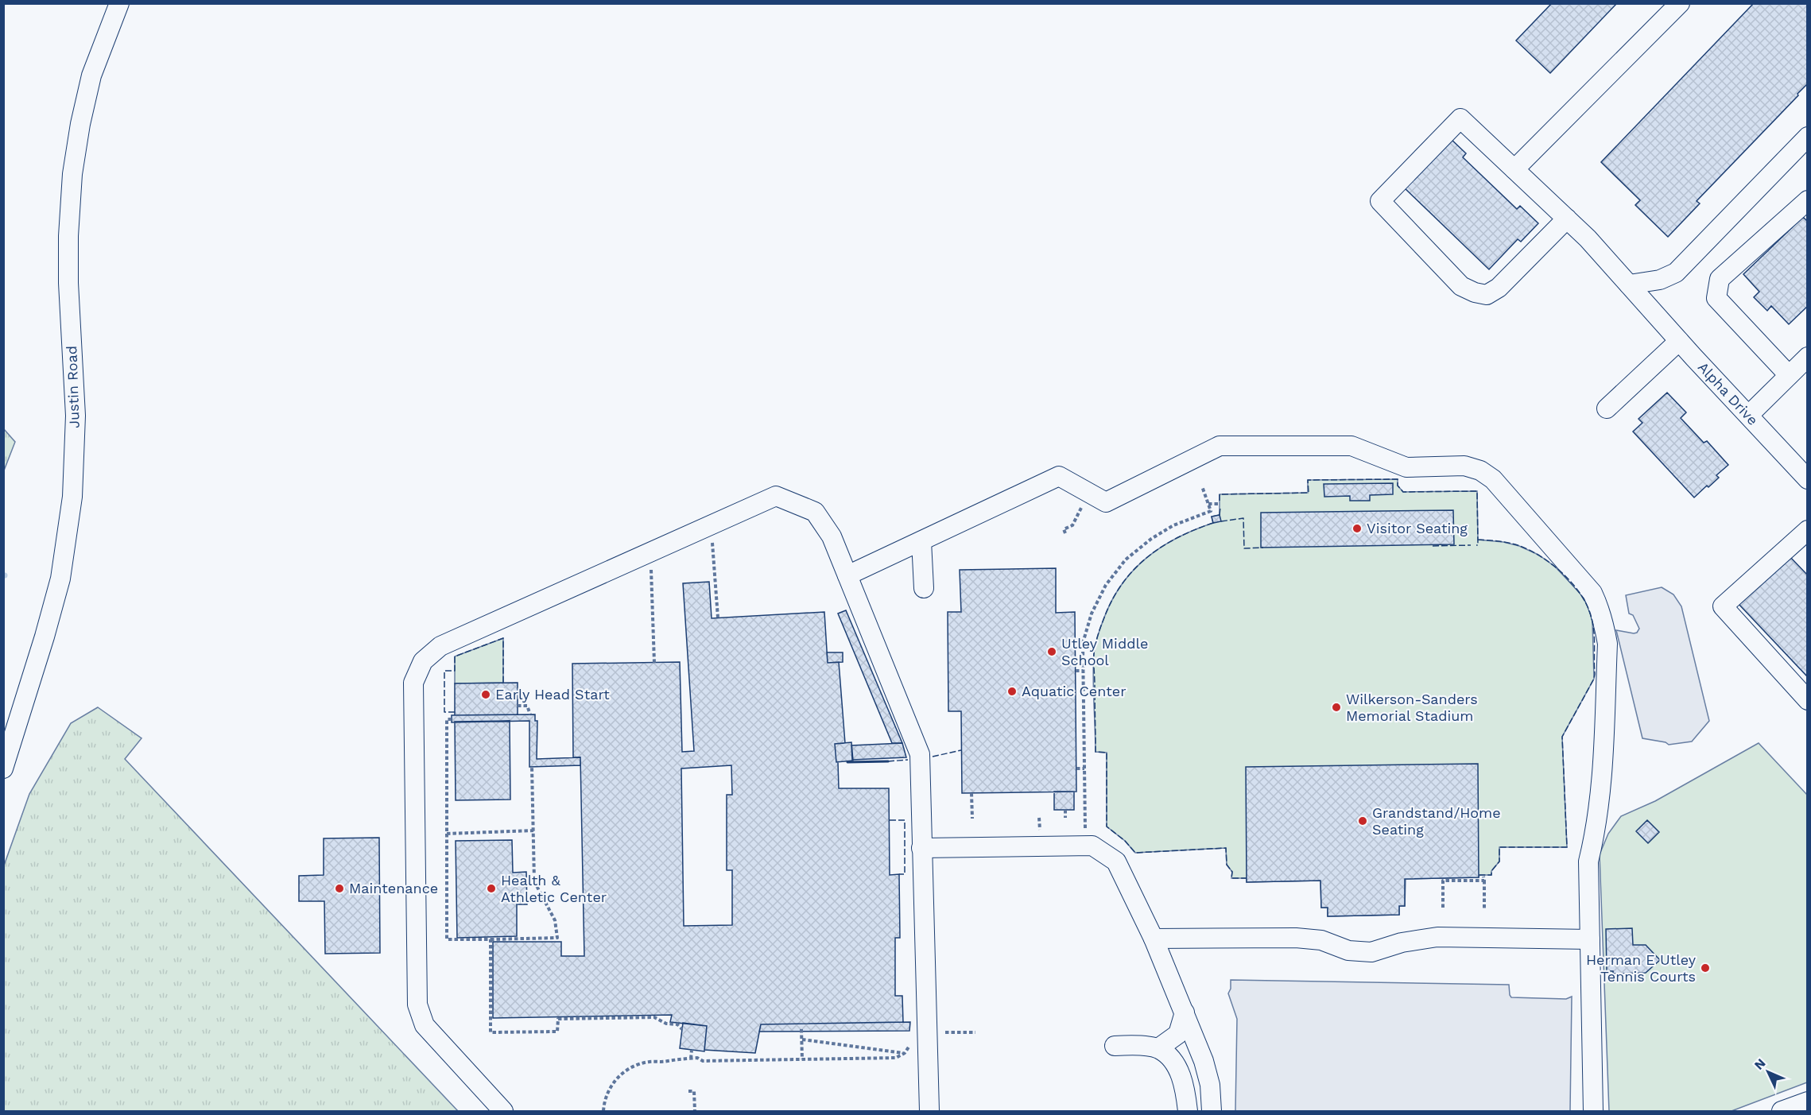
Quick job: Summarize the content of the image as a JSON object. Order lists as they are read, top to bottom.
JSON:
{
  "streets": {
    "street": ["Justin Road", "Alpha Drive"]
  },
  "places": [
    "Visitor Seating",
    "Utley Middle School",
    "Aquatic Center",
    "Early Head Start",
    "Wilkerson-Sanders Memorial Stadium",
    "Grandstand/Home Seating",
    "Maintenance",
    "Health & Athletic Center",
    "Herman E Utley Tennis Courts"
  ],
  "north": "top left"
}
